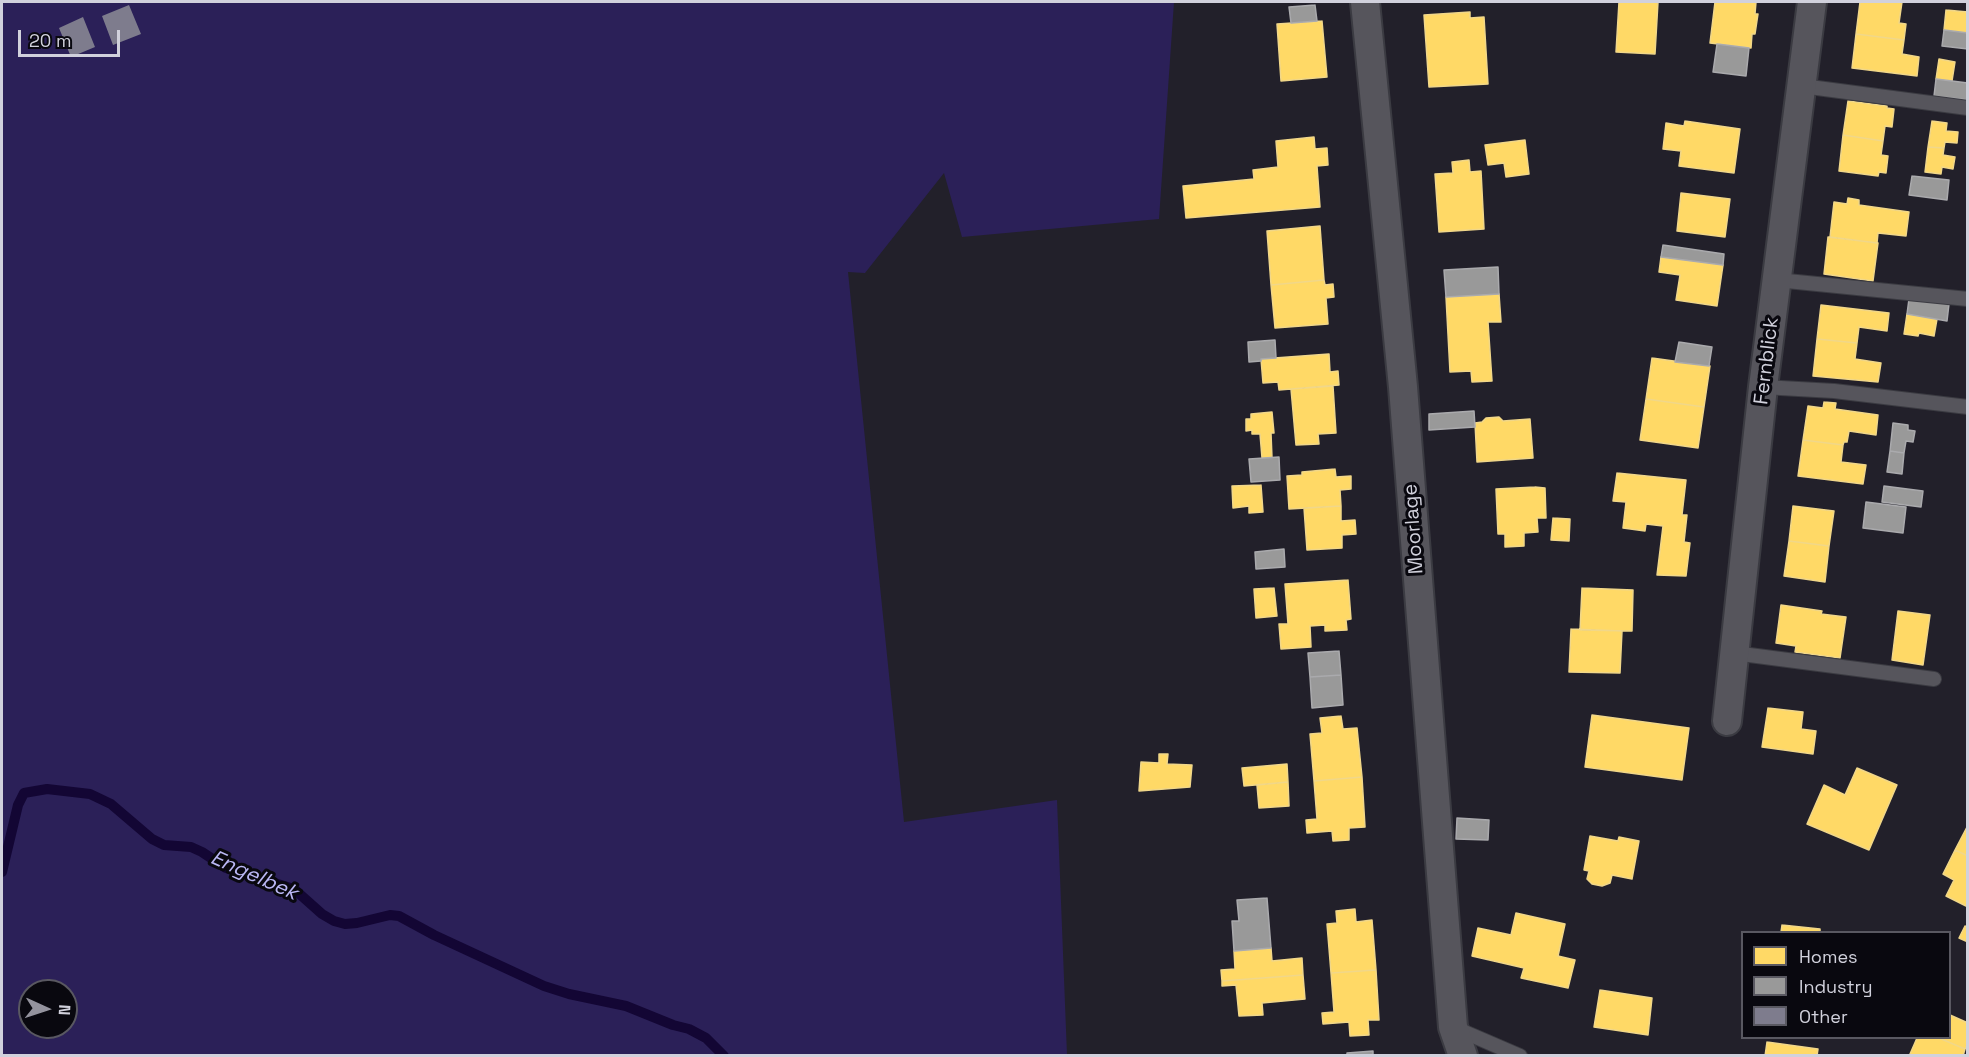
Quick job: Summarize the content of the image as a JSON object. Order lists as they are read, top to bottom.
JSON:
{
  "streets": {
    "street": ["Fernblick", "Moorlage"]
  },
  "water": ["Engelbek"],
  "legend": ["Homes", "Industry", "Other"],
  "scale_bar": "20 m",
  "north": "right"
}
